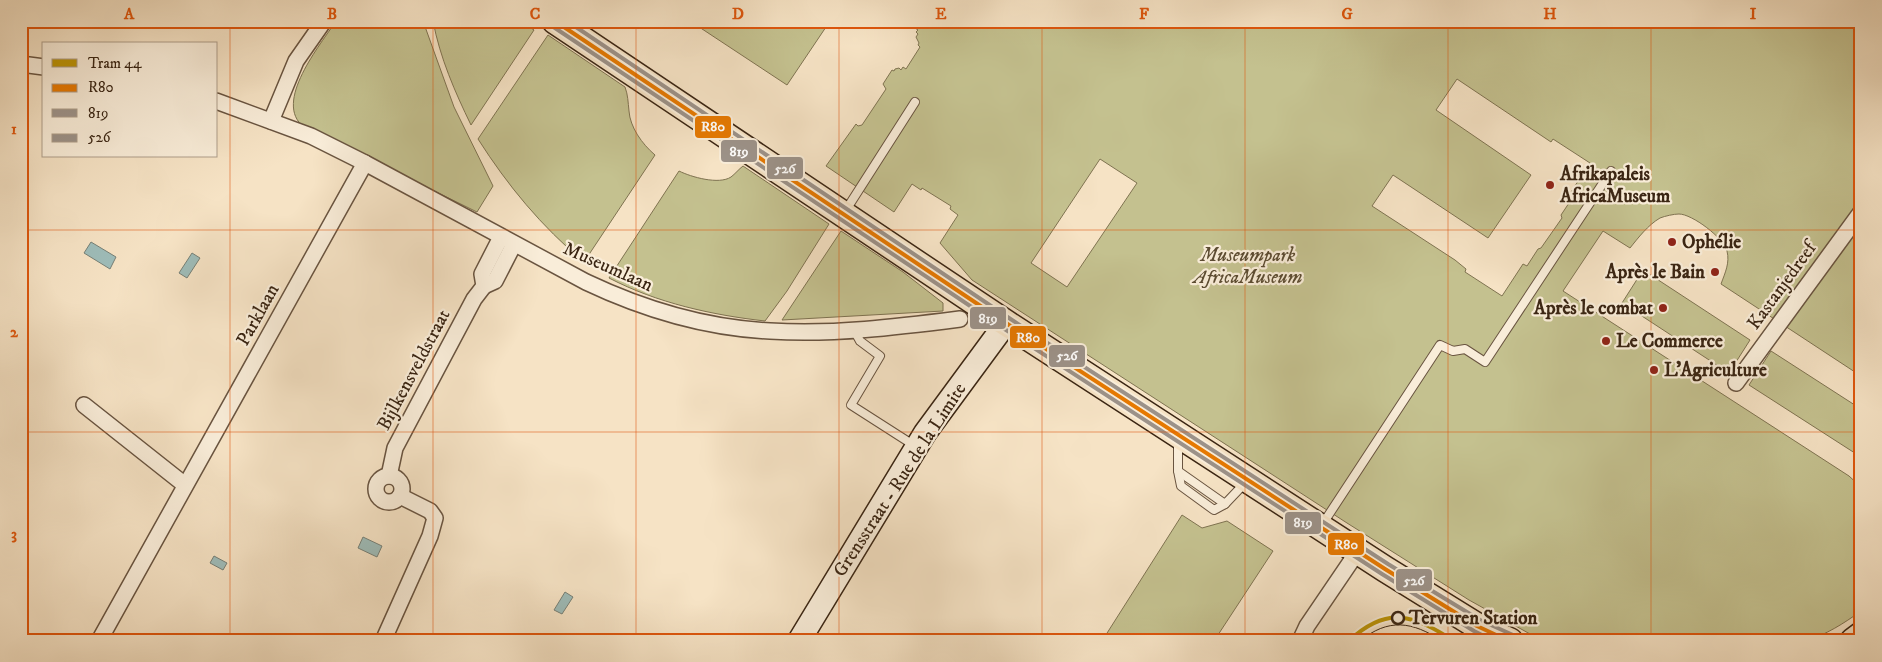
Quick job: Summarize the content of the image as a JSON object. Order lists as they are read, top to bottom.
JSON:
{
  "streets": {
    "street": [
      "Museumlaan",
      "Kastanjedreef",
      "Parklaan",
      "Bijlkensveldstraat",
      "Grensstraat - Rue de la Limite"
    ]
  },
  "crossings": [
    ["Museumlaan", "Parklaan"],
    ["Museumlaan", "Bijlkensveldstraat"]
  ],
  "parks": ["Museumpark AfricaMuseum"],
  "places": [
    "Afrikapaleis AfricaMuseum",
    "Ophélie",
    "Après le Bain",
    "Après le combat",
    "Le Commerce",
    "L'Agriculture",
    "Tervuren Station"
  ],
  "lines": [
    "transit line R80",
    "transit line 526",
    "transit line 819",
    "tram line 44"
  ],
  "legend": [
    "Tram 44",
    "R80",
    "819",
    "526"
  ],
  "grid": {
    "columns": [
      "A",
      "B",
      "C",
      "D",
      "E",
      "F",
      "G",
      "H",
      "I"
    ],
    "rows": ["1", "2", "3"]
  }
}
